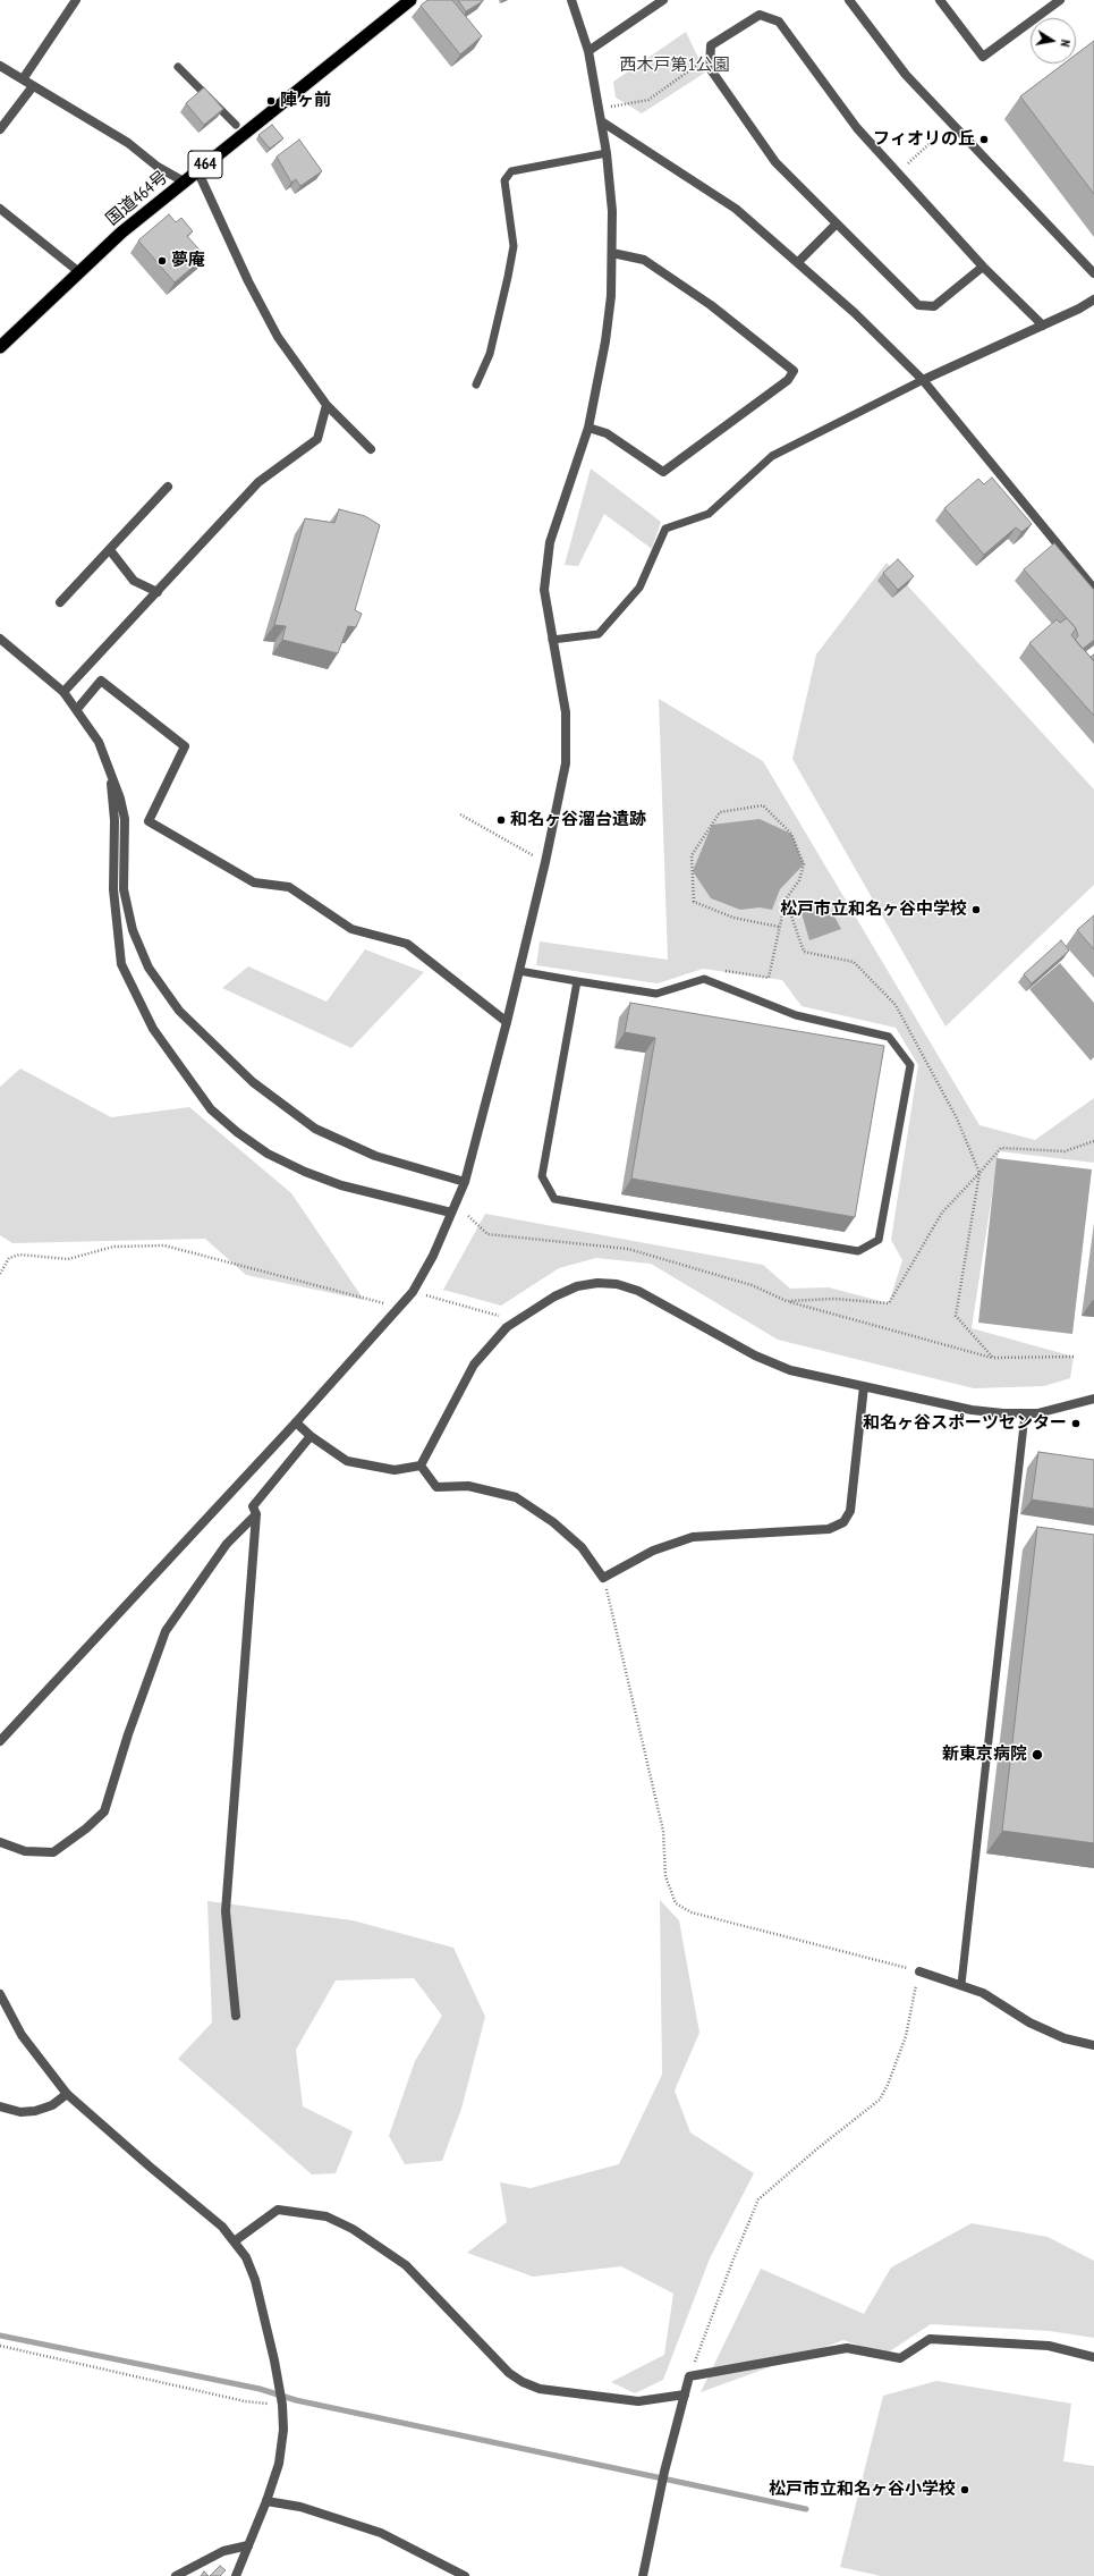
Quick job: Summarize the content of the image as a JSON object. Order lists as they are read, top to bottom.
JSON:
{
  "streets": {
    "highway": ["464", "国道464号"]
  },
  "parks": ["西木戸第1公園"],
  "places": [
    "陣ヶ前",
    "フィオリの丘",
    "夢庵",
    "和名ヶ谷溜台遺跡",
    "松戸市立和名ヶ谷中学校",
    "和名ヶ谷スポーツセンター",
    "新東京病院",
    "松戸市立和名ヶ谷小学校"
  ],
  "north": "right"
}
